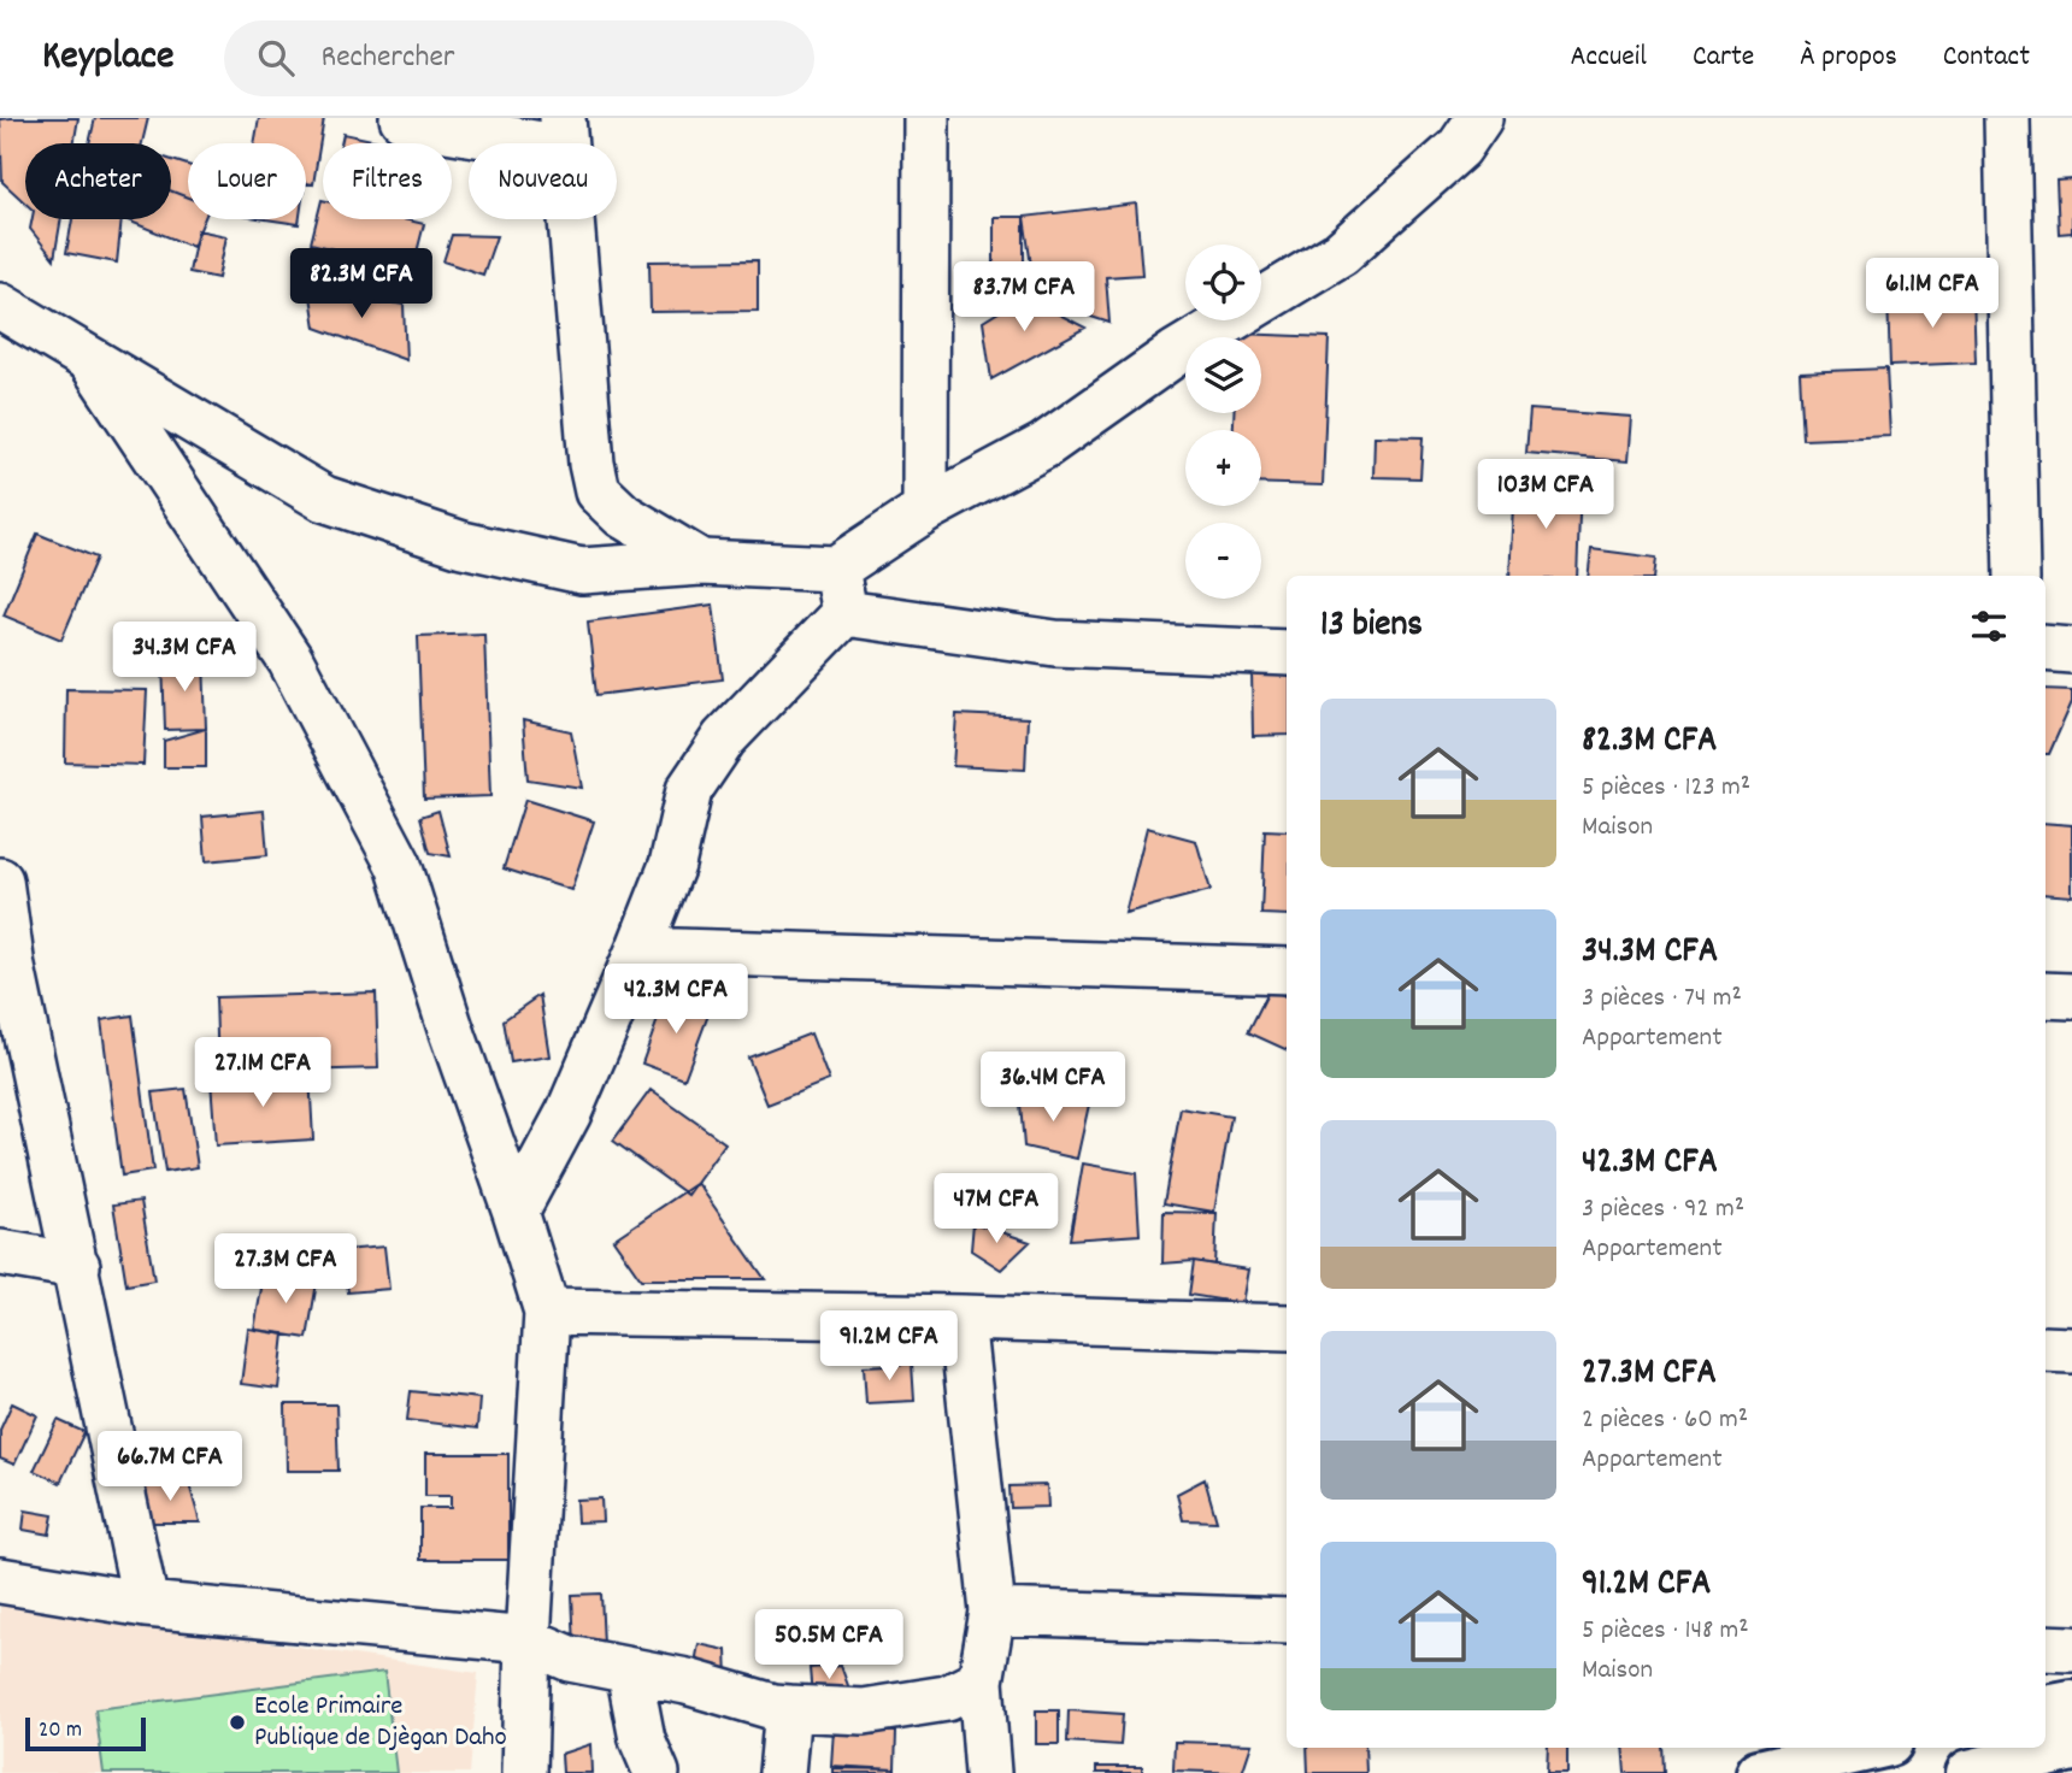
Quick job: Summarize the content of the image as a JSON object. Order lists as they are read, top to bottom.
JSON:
{
  "places": ["Ecole Primaire Publique de Djègan Daho"],
  "scale_bar": "20 m",
  "page": {
    "header": "Keyplace",
    "search": "Rechercher",
    "nav": [
      "Accueil",
      "Carte",
      "À propos",
      "Contact"
    ],
    "chip": [
      "Acheter",
      "Louer",
      "Filtres",
      "Nouveau"
    ],
    "map_buttons": ["+", "−"],
    "price": [
      "82.3M CFA",
      "61.1M CFA",
      "83.7M CFA",
      "103M CFA",
      "34.3M CFA",
      "42.3M CFA",
      "27.1M CFA",
      "36.4M CFA",
      "47M CFA",
      "27.3M CFA",
      "91.2M CFA",
      "66.7M CFA",
      "50.5M CFA"
    ],
    "heading": "13 biens",
    "list": [
      {
        "name": "82.3M CFA",
        "note": "5 pièces · 123 m² · Maison"
      },
      {
        "name": "34.3M CFA",
        "note": "3 pièces · 74 m² · Appartement"
      },
      {
        "name": "42.3M CFA",
        "note": "3 pièces · 92 m² · Appartement"
      },
      {
        "name": "27.3M CFA",
        "note": "2 pièces · 60 m² · Appartement"
      },
      {
        "name": "91.2M CFA",
        "note": "5 pièces · 148 m² · Maison"
      }
    ],
    "scale": "20 m"
  }
}
